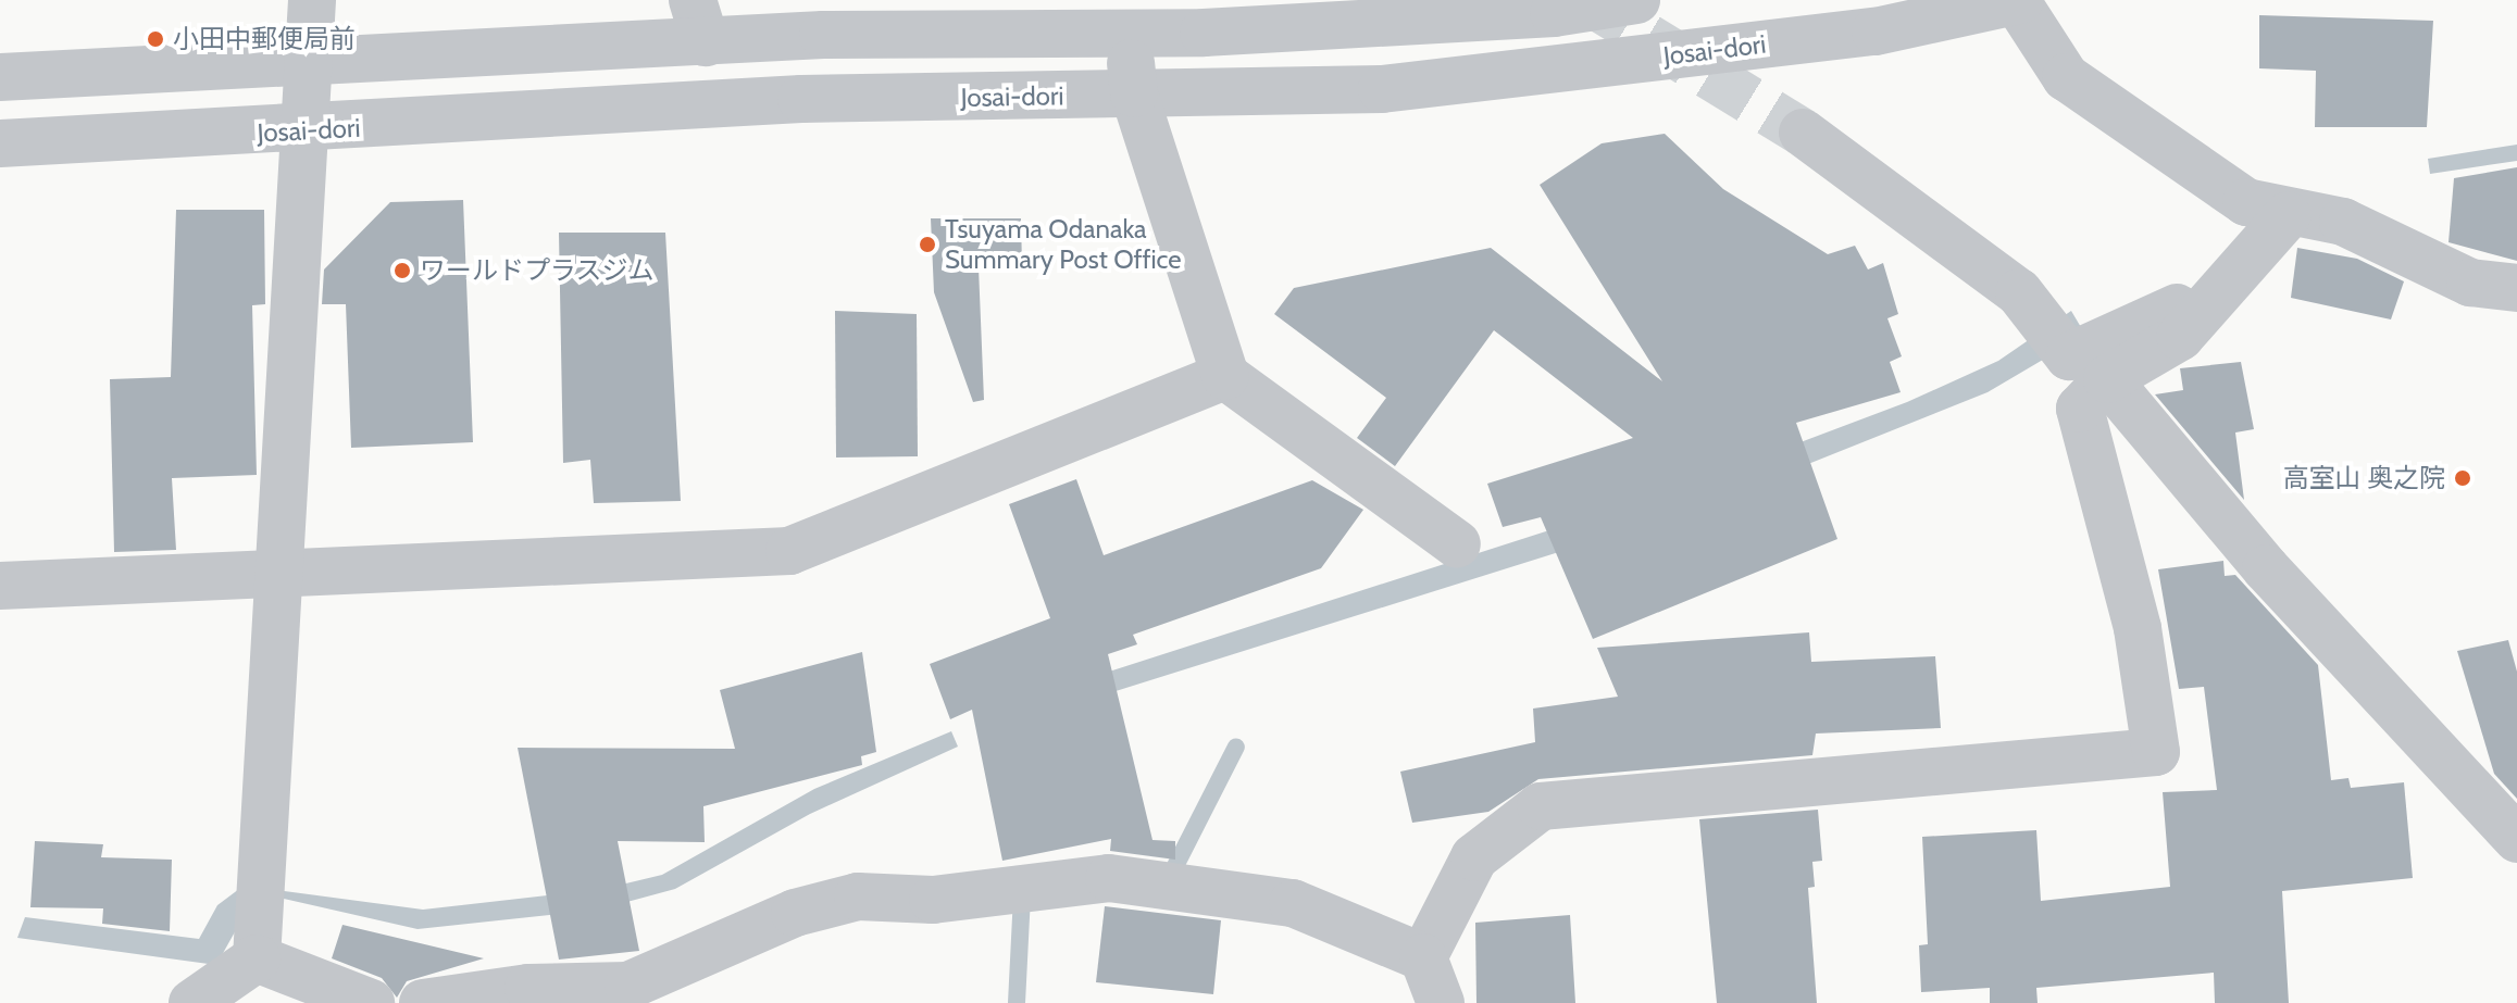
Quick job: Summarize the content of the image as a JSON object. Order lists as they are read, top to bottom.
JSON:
{
  "streets": {
    "street": ["Josai-dori"]
  },
  "places": [
    "小田中郵便局前",
    "Tsuyama Odanaka Summary Post Office",
    "ワールドプラスジム",
    "高室山 奥之院"
  ]
}
